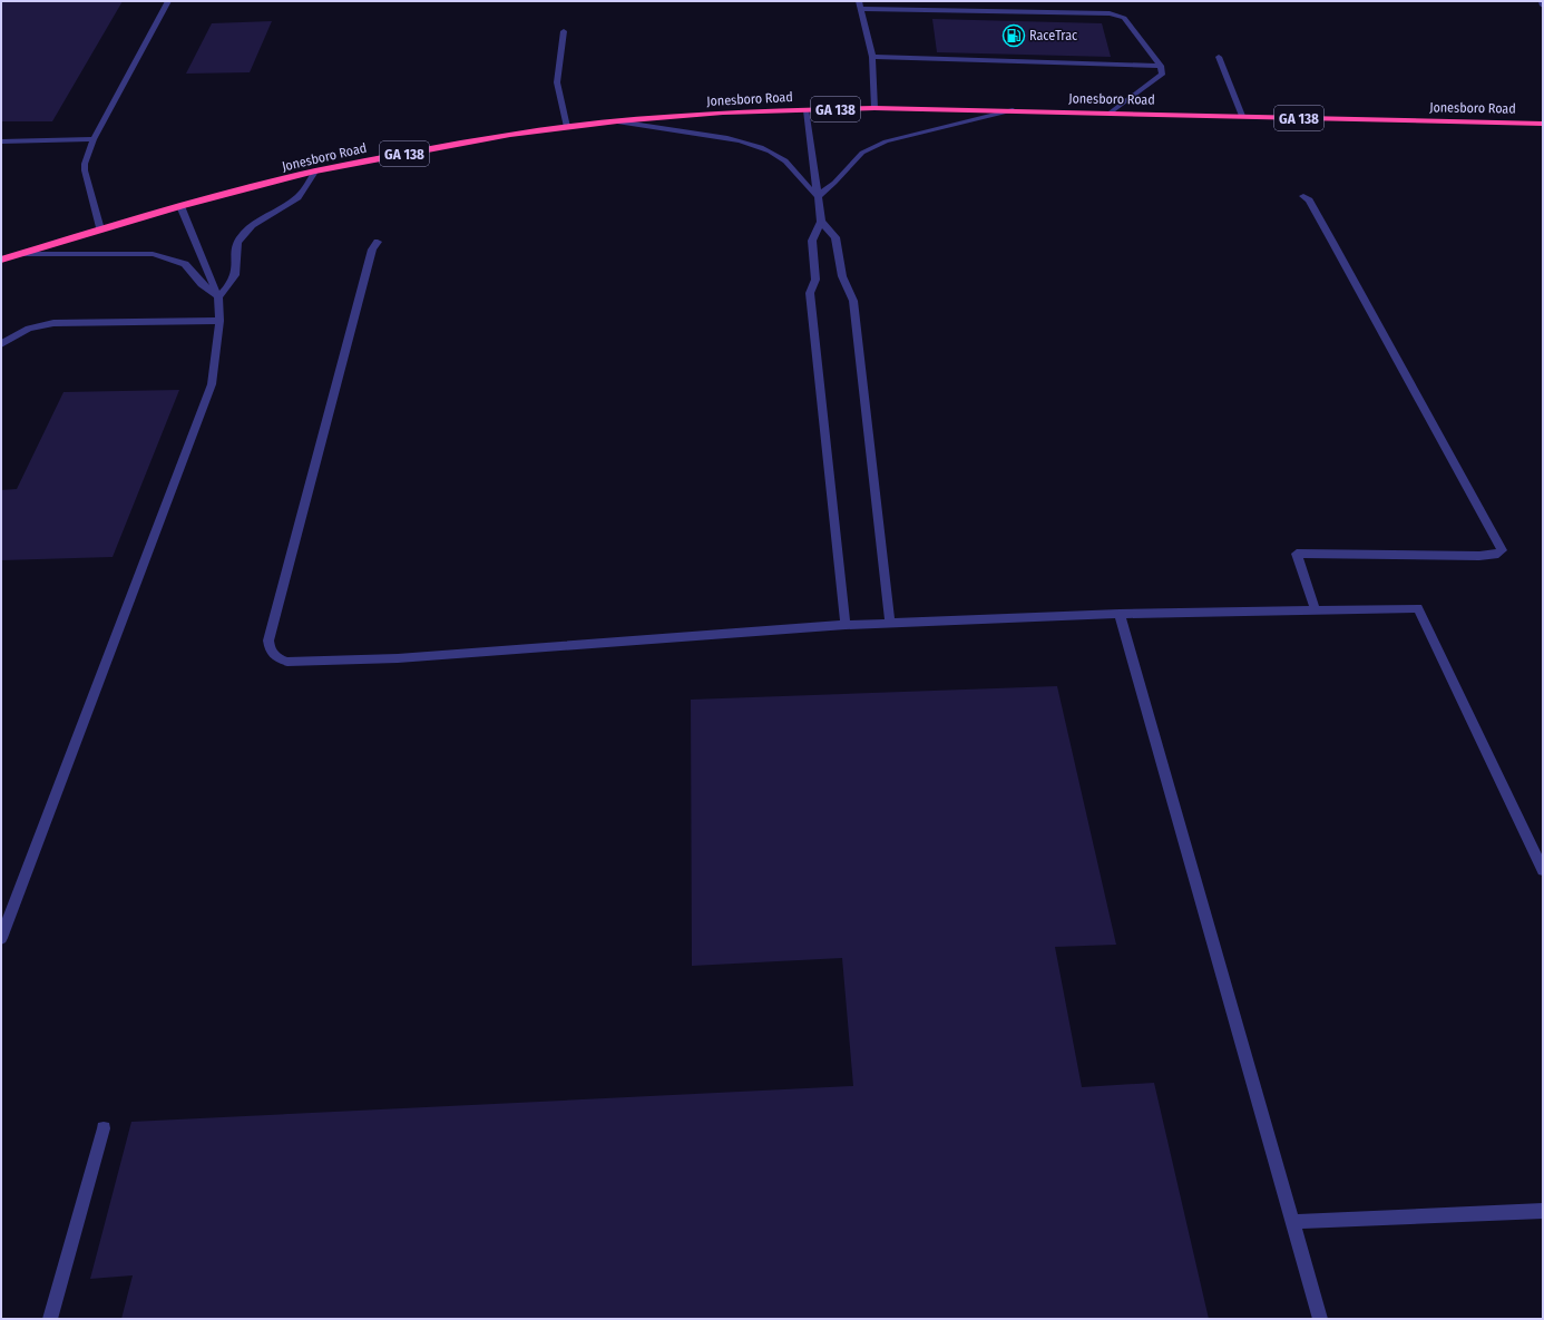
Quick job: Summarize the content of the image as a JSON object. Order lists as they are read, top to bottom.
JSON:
{
  "streets": {
    "highway": ["Jonesboro Road", "GA 138"]
  },
  "places": {
    "fuel station": ["RaceTrac"]
  }
}
